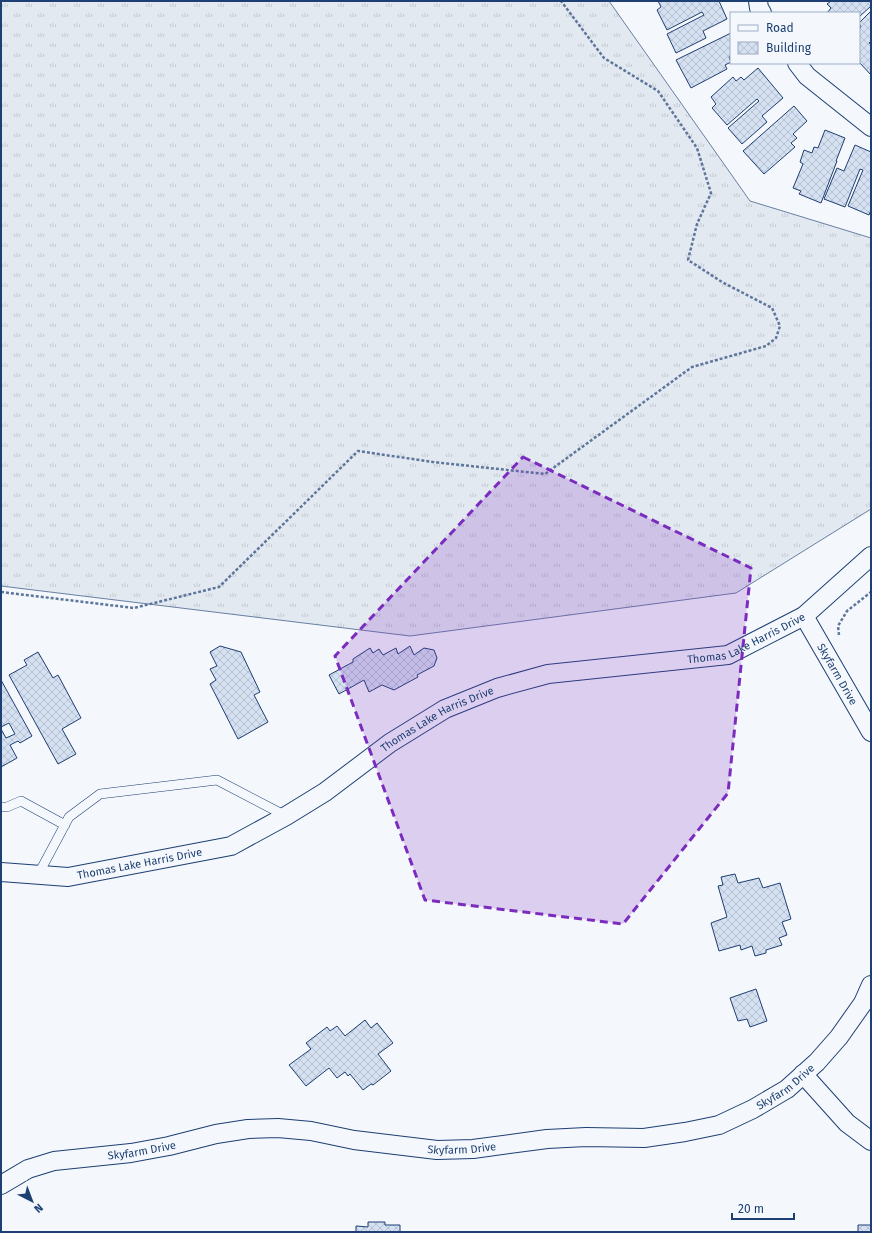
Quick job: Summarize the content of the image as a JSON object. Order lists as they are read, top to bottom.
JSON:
{
  "streets": {
    "street": ["Thomas Lake Harris Drive", "Skyfarm Drive"]
  },
  "crossings": [
    ["Thomas Lake Harris Drive", "Skyfarm Drive"]
  ],
  "legend": ["Road", "Building"],
  "scale_bar": "20 m",
  "north": "bottom right"
}
